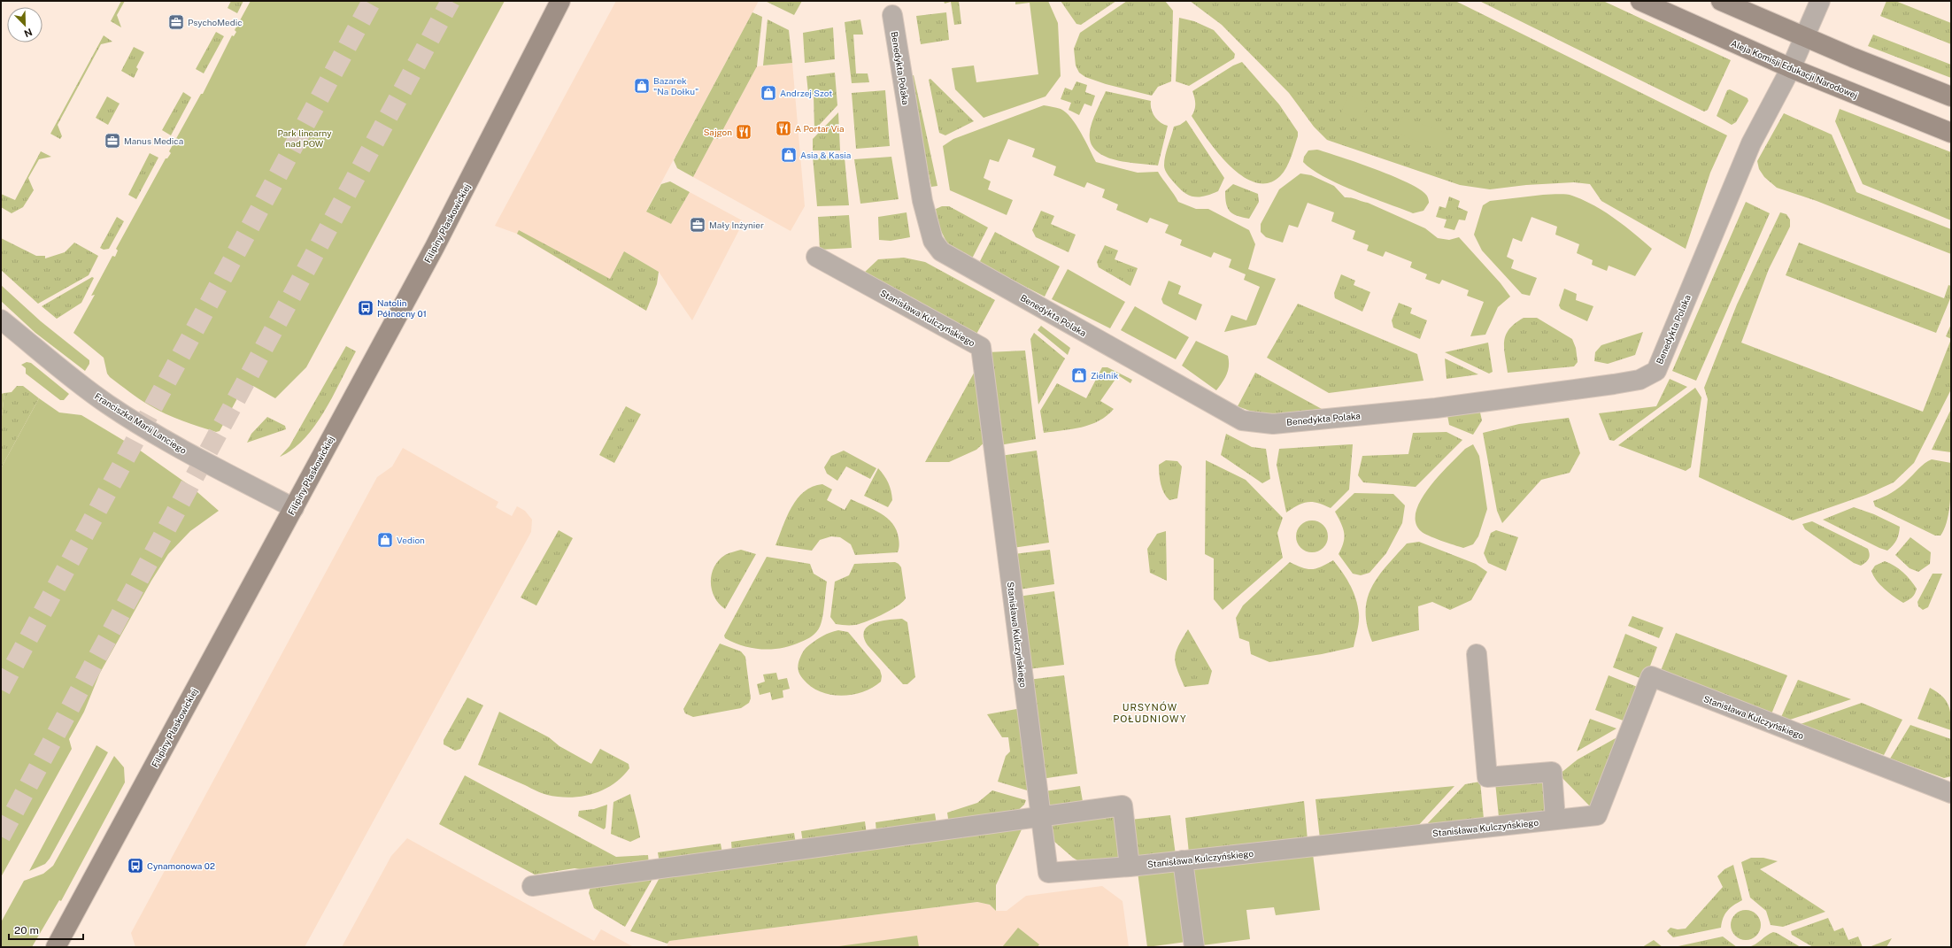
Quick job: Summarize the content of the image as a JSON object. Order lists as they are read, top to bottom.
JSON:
{
  "streets": {
    "main road": ["Aleja Komisji Edukacji Narodowej", "Filipiny Płaskowickiej"],
    "street": ["Benedykta Polaka", "Stanisława Kulczyńskiego", "Franciszka Marii Lanciego"]
  },
  "crossings": [
    ["Benedykta Polaka", "Aleja Komisji Edukacji Narodowej"],
    ["Filipiny Płaskowickiej", "Franciszka Marii Lanciego"]
  ],
  "districts": ["URSYNÓW POŁUDNIOWY"],
  "parks": ["Park linearny nad POW"],
  "places": {
    "office": ["PsychoMedic", "Manus Medica", "Mały Inżynier"],
    "shop": [
      "Bazarek \"Na Dołku\"",
      "Andrzej Szot",
      "Asia & Kasia",
      "Zielnik",
      "Vedion"
    ],
    "restaurant": ["A Portar Via", "Sajgon"],
    "bus stop": ["Natolin Północny 01", "Cynamonowa 02"]
  },
  "scale_bar": "20 m",
  "north": "bottom right"
}
